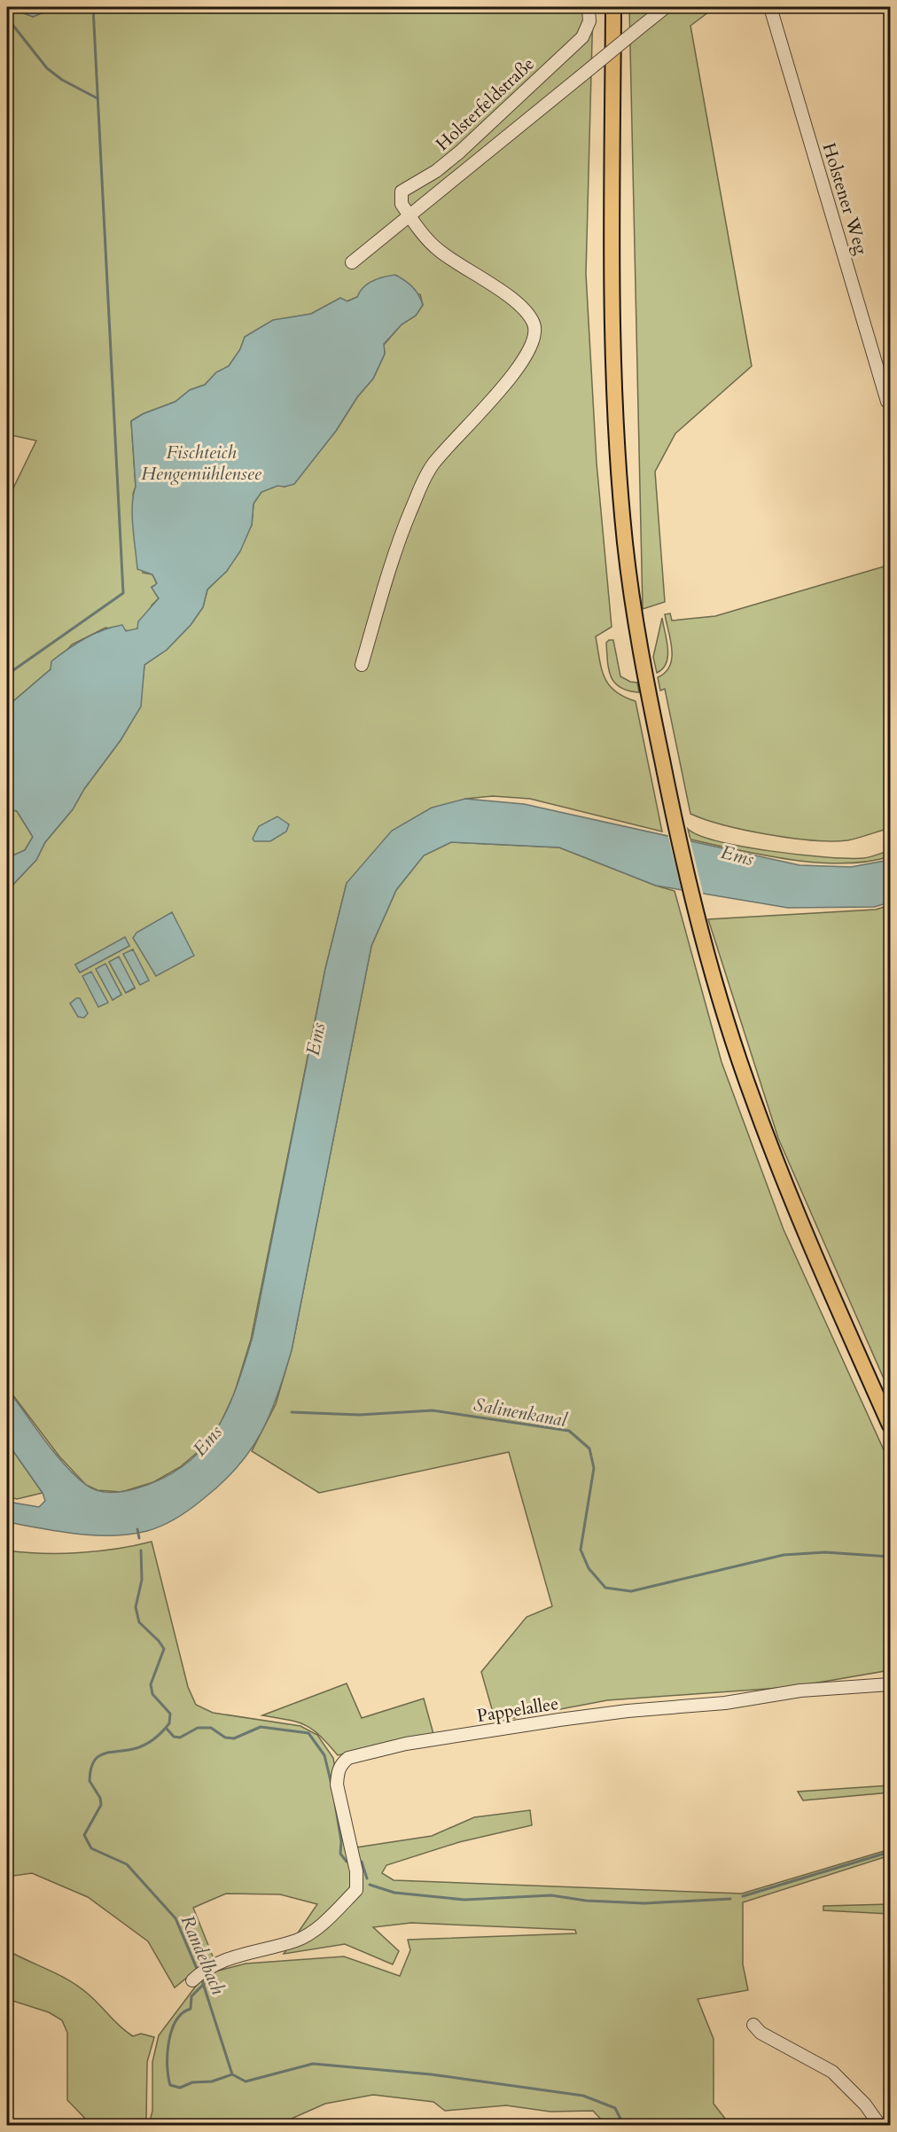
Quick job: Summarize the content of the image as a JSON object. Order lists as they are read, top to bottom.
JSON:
{
  "streets": {
    "street": ["Holsterfeldstraße", "Holstener Weg", "Pappelallee"]
  },
  "water": [
    "Fischteich Hengemühlensee",
    "Ems",
    "Salinenkanal",
    "Randelbach"
  ]
}
